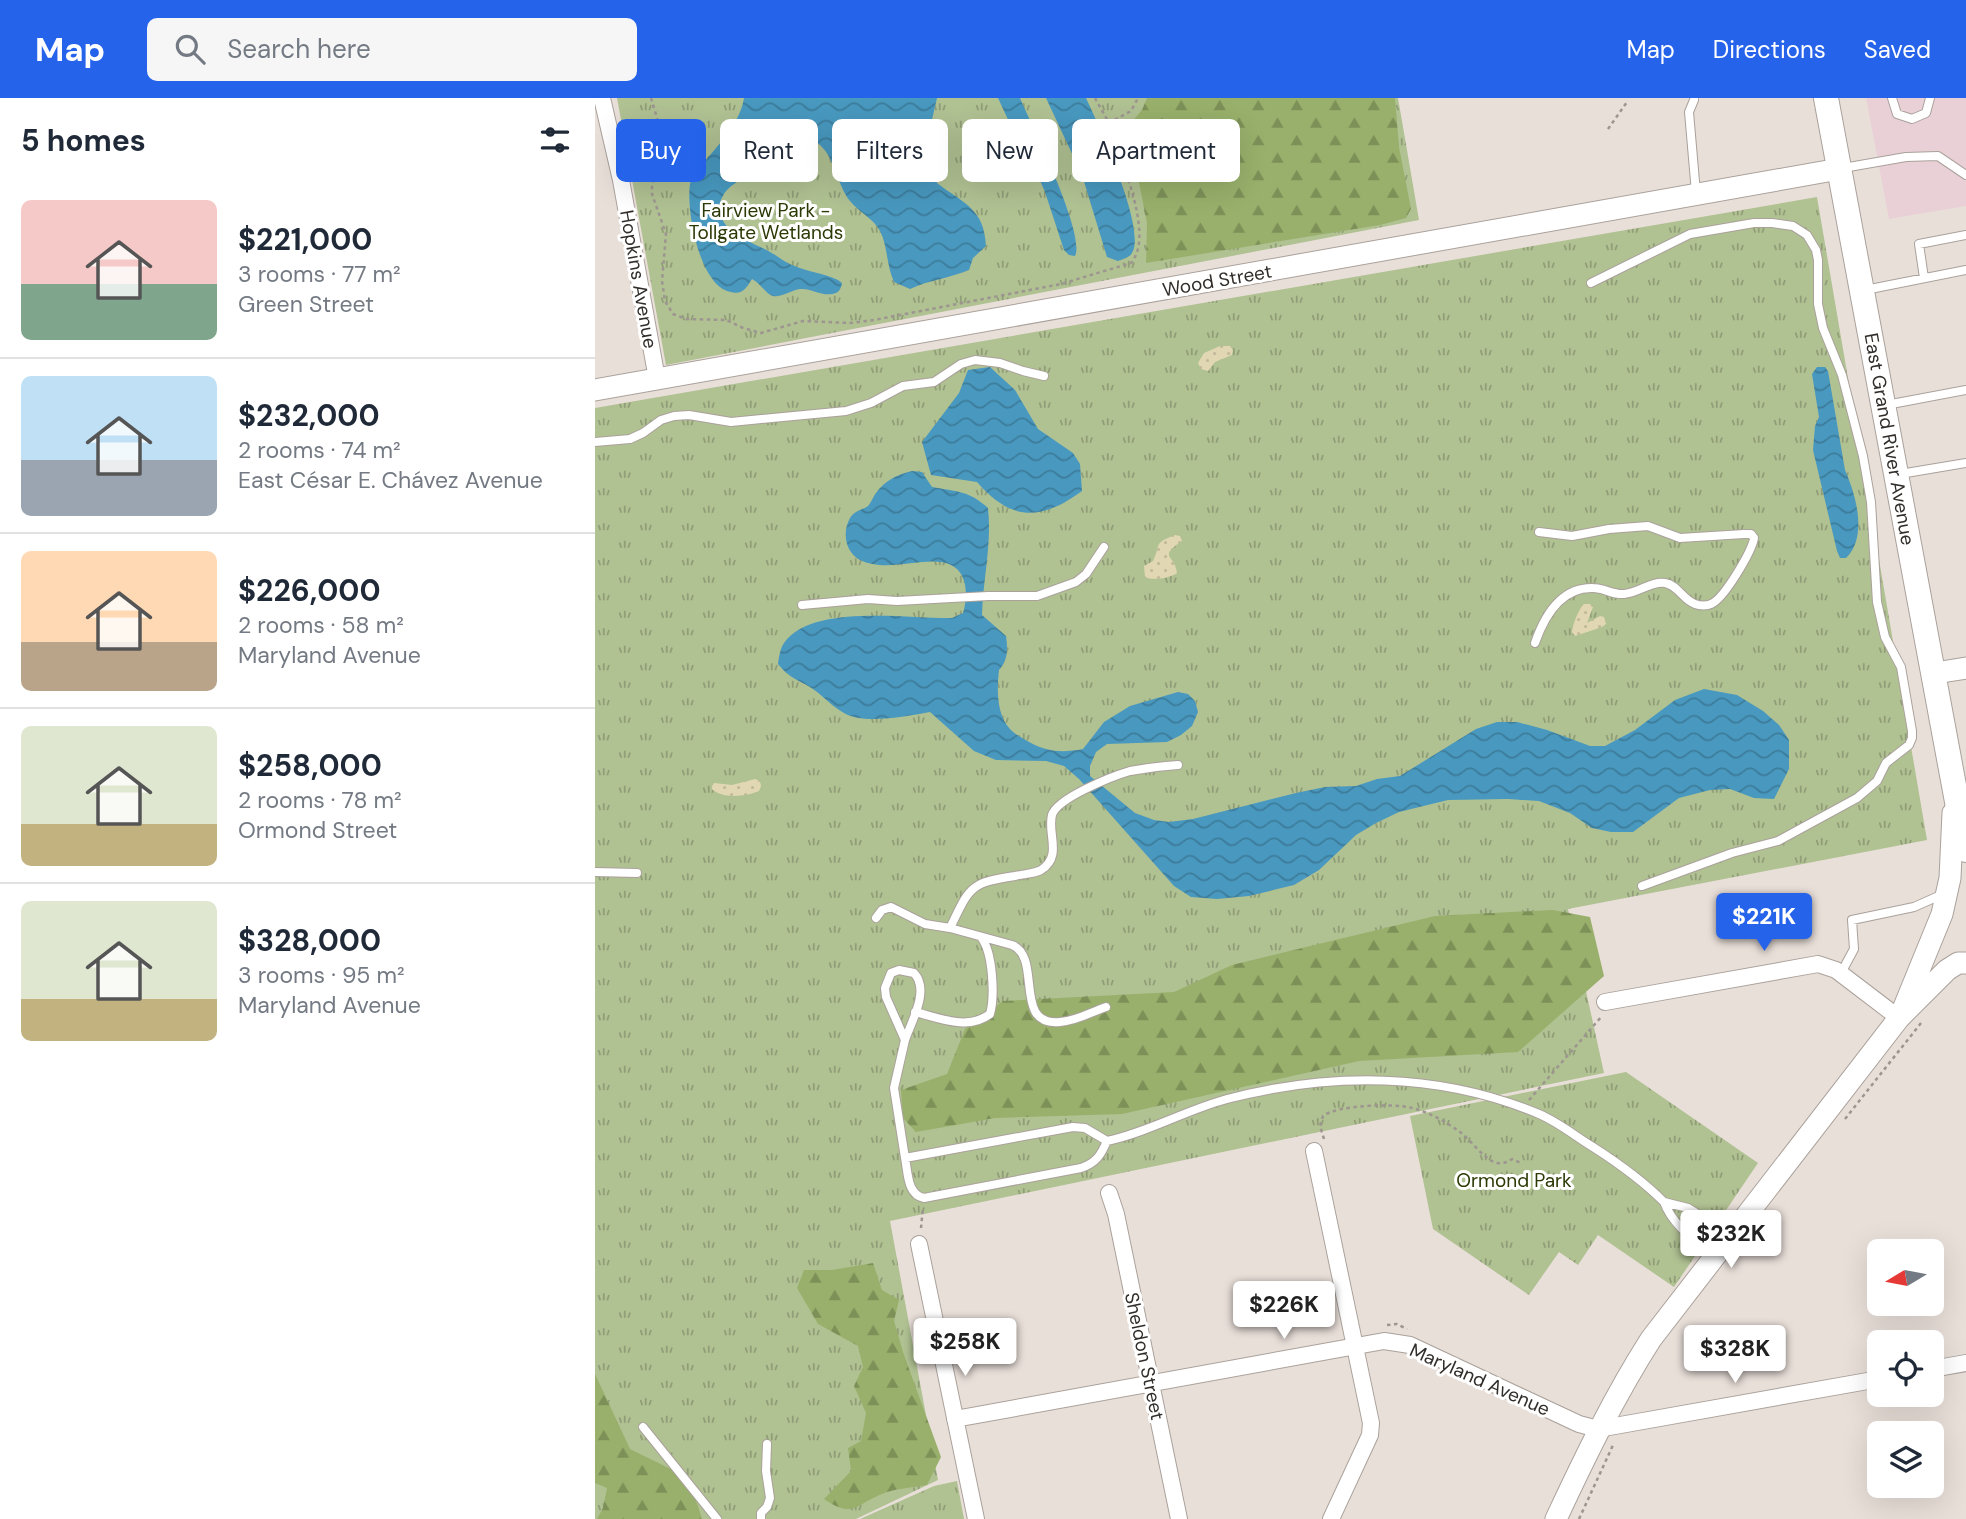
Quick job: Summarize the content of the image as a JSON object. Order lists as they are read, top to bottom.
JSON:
{
  "streets": {
    "main road": ["East Grand River Avenue"],
    "street": [
      "Hopkins Avenue",
      "Wood Street",
      "Sheldon Street",
      "Maryland Avenue"
    ]
  },
  "crossings": [
    ["Hopkins Avenue", "Wood Street"],
    ["Wood Street", "East Grand River Avenue"],
    ["Sheldon Street", "Maryland Avenue"]
  ],
  "parks": ["Fairview Park - Tollgate Wetlands", "Ormond Park"],
  "north": "left",
  "page": {
    "header": "Map",
    "search": "Search here",
    "nav": ["Map", "Directions", "Saved"],
    "heading": "5 homes",
    "chip": [
      "Buy",
      "Rent",
      "Filters",
      "New",
      "Apartment"
    ],
    "list": [
      {
        "name": "$221,000",
        "note": "3 rooms · 77 m² · Green Street"
      },
      {
        "name": "$232,000",
        "note": "2 rooms · 74 m² · East César E. Chávez Avenue"
      },
      {
        "name": "$226,000",
        "note": "2 rooms · 58 m² · Maryland Avenue"
      },
      {
        "name": "$258,000",
        "note": "2 rooms · 78 m² · Ormond Street"
      },
      {
        "name": "$328,000",
        "note": "3 rooms · 95 m² · Maryland Avenue"
      }
    ],
    "price": [
      "$221K",
      "$232K",
      "$226K",
      "$258K",
      "$328K"
    ]
  }
}
